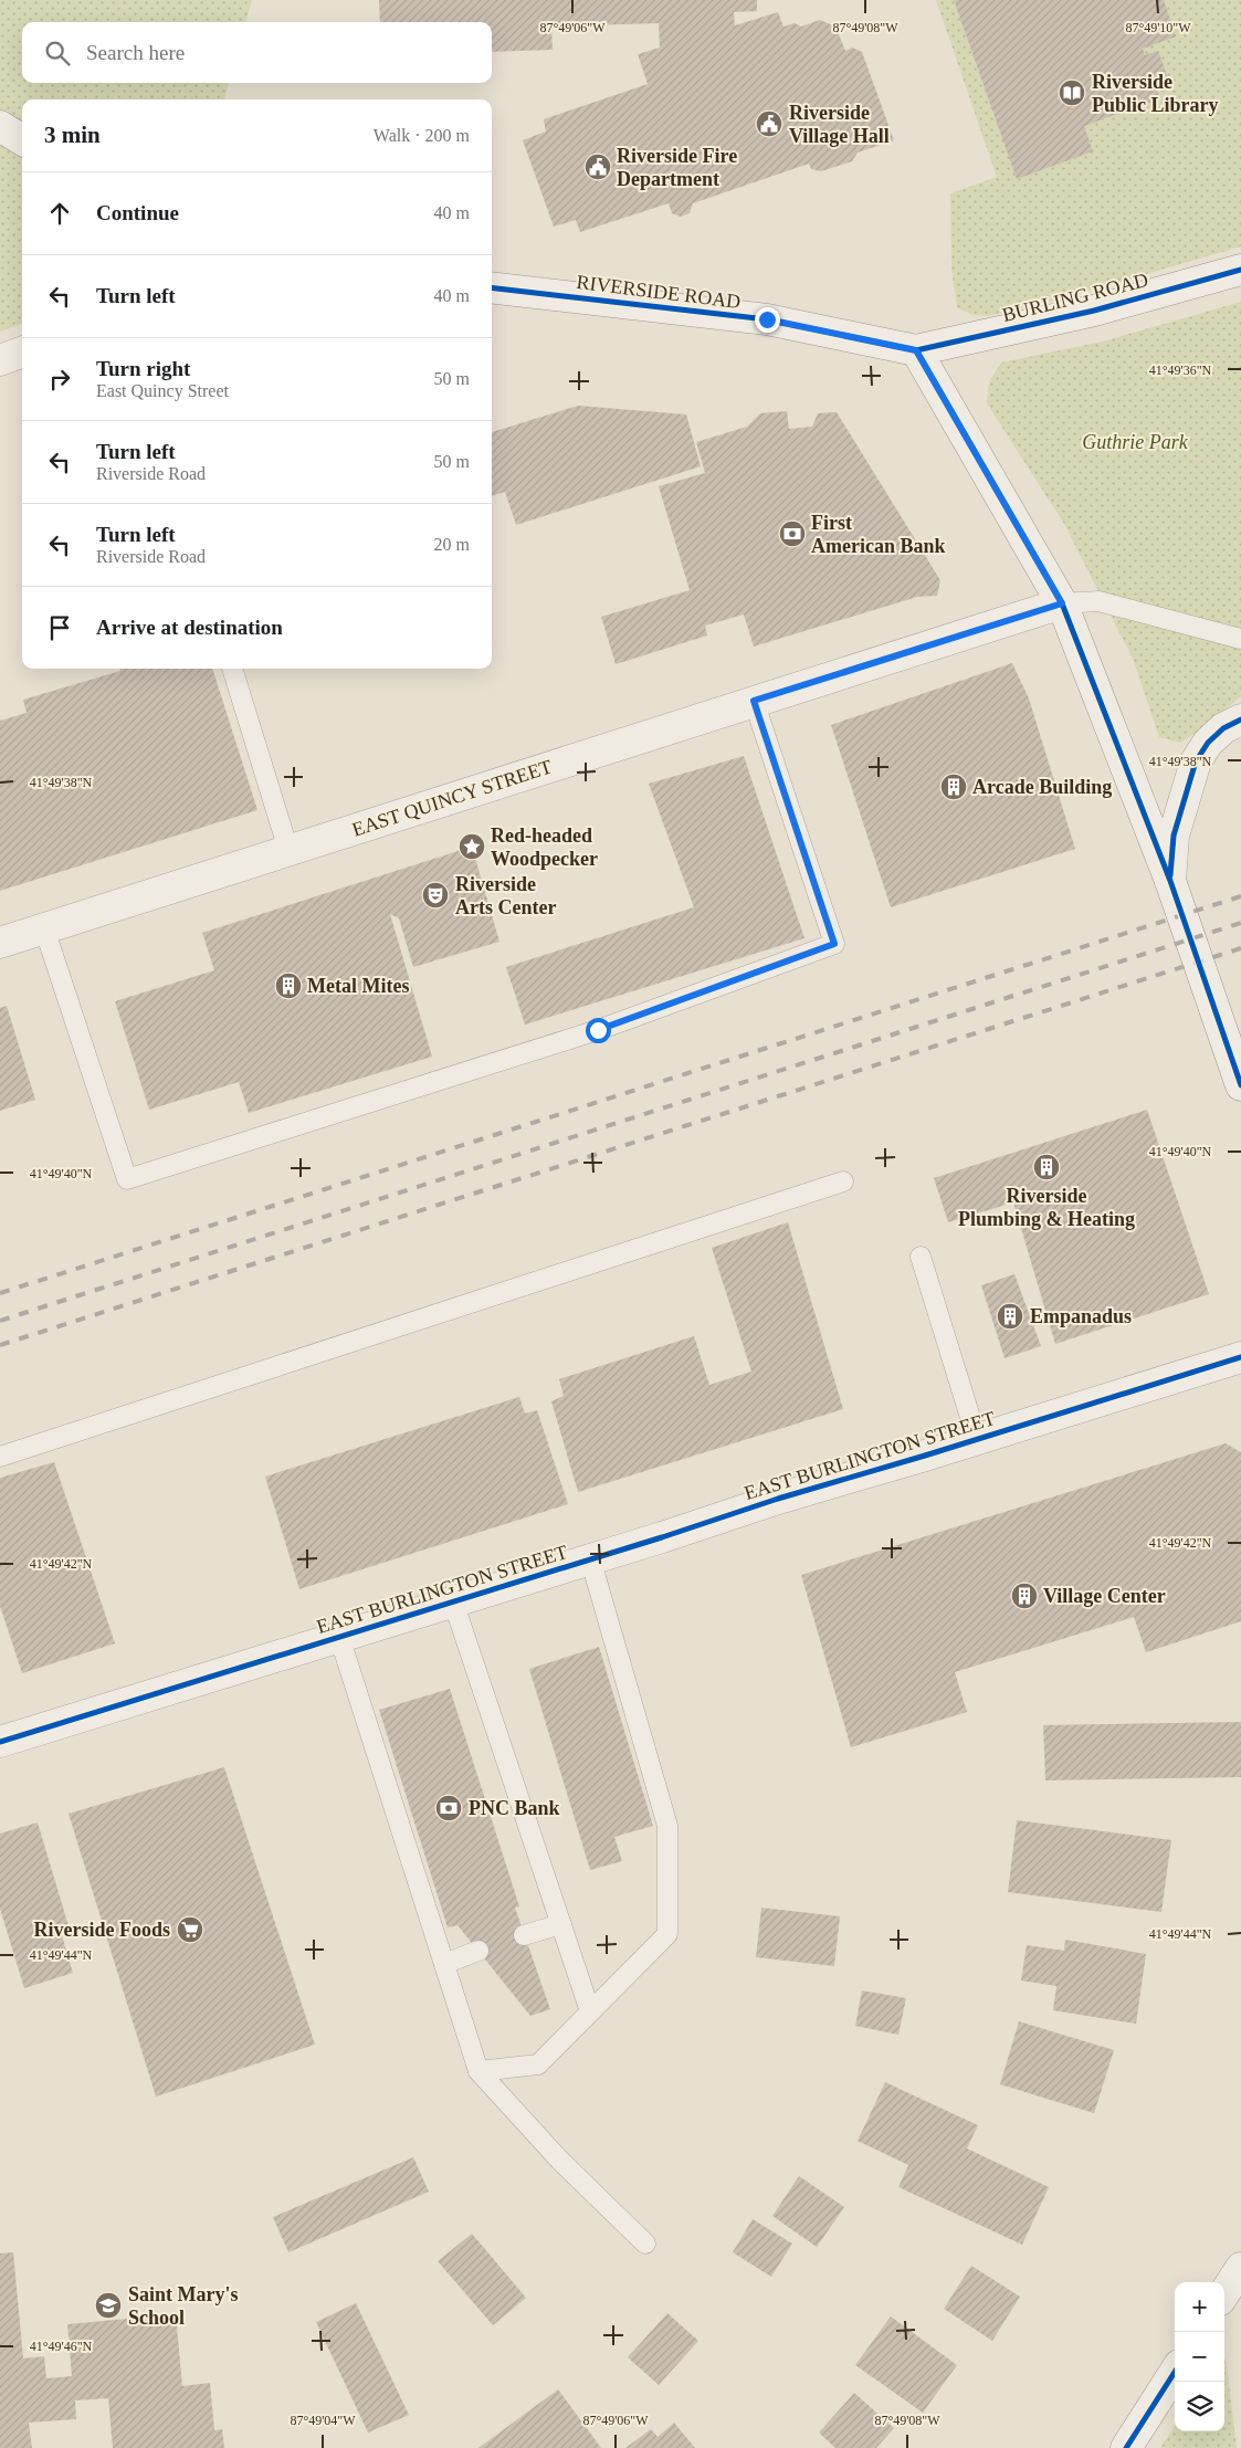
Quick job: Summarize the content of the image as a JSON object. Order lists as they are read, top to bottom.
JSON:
{
  "streets": {
    "street": [
      "RIVERSIDE ROAD",
      "BURLING ROAD",
      "EAST QUINCY STREET",
      "EAST BURLINGTON STREET"
    ]
  },
  "crossings": [
    ["RIVERSIDE ROAD", "BURLING ROAD"]
  ],
  "parks": ["Guthrie Park"],
  "places": {
    "library": ["Riverside Public Library"],
    "public building": ["Riverside Village Hall", "Riverside Fire Department"],
    "bank": ["First American Bank", "PNC Bank"],
    "building": [
      "Arcade Building",
      "Metal Mites",
      "Riverside Plumbing & Heating",
      "Empanadus",
      "Village Center"
    ],
    "place": ["Red-headed Woodpecker"],
    "theatre": ["Riverside Arts Center"],
    "supermarket": ["Riverside Foods"],
    "school or university": ["Saint Mary's School"]
  },
  "page": {
    "search": "Search here",
    "heading": ["3 min", "Walk · 200 m"],
    "list": [
      ["Continue", "40 m"],
      ["Turn left", "40 m"],
      ["Turn right", "East Quincy Street", "50 m"],
      ["Turn left", "Riverside Road", "50 m"],
      ["Turn left", "Riverside Road", "20 m"],
      "Arrive at destination"
    ],
    "map_buttons": ["+", "−"]
  },
  "coordinates": [
    "87°49'06\"W",
    "87°49'08\"W",
    "87°49'10\"W",
    "41°49'36\"N",
    "41°49'38\"N",
    "41°49'40\"N",
    "41°49'42\"N",
    "41°49'44\"N",
    "41°49'46\"N",
    "87°49'04\"W"
  ]
}
